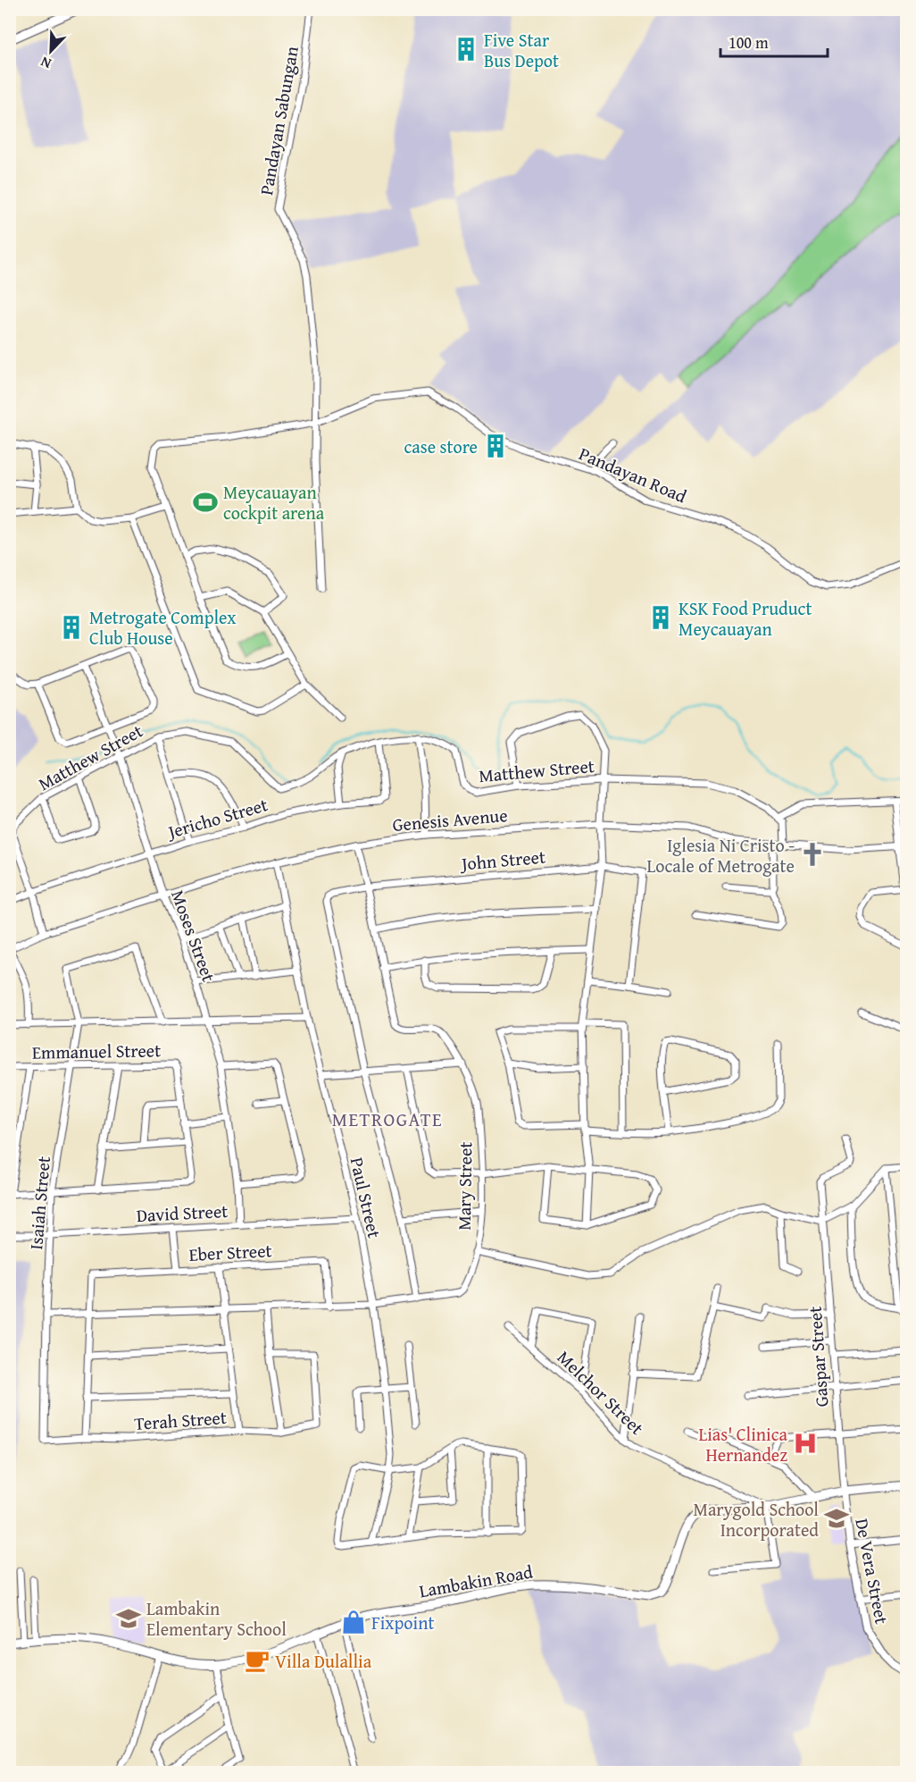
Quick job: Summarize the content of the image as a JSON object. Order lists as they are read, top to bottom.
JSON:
{
  "streets": {
    "main road": ["Lambakin Road"],
    "street": [
      "Pandayan Sabungan",
      "Pandayan Road",
      "Matthew Street",
      "Jericho Street",
      "Genesis Avenue",
      "John Street",
      "Moses Street",
      "Emmanuel Street",
      "Mary Street",
      "Paul Street",
      "Isaiah Street",
      "David Street",
      "Eber Street",
      "Gaspar Street",
      "Melchor Street",
      "Terah Street",
      "De Vera Street"
    ]
  },
  "crossings": [
    ["Pandayan Sabungan", "Pandayan Road"],
    ["Matthew Street", "Jericho Street"],
    ["Matthew Street", "Genesis Avenue"],
    ["Matthew Street", "Moses Street"],
    ["Jericho Street", "Moses Street"],
    ["Genesis Avenue", "Moses Street"],
    ["Genesis Avenue", "Mary Street"],
    ["Genesis Avenue", "Paul Street"],
    ["John Street", "Mary Street"],
    ["Moses Street", "David Street"],
    ["Emmanuel Street", "Isaiah Street"],
    ["Mary Street", "Paul Street"],
    ["Mary Street", "Isaiah Street"],
    ["Mary Street", "Eber Street"],
    ["Paul Street", "David Street"],
    ["Isaiah Street", "David Street"],
    ["Isaiah Street", "Terah Street"],
    ["Gaspar Street", "De Vera Street"],
    ["Gaspar Street", "Lambakin Road"],
    ["Melchor Street", "Lambakin Road"],
    ["De Vera Street", "Lambakin Road"]
  ],
  "districts": ["METROGATE"],
  "places": {
    "building": [
      "Five Star Bus Depot",
      "case store",
      "KSK Food Pruduct Meycauayan",
      "Metrogate Complex Club House"
    ],
    "sports": ["Meycauayan cockpit arena"],
    "church": ["Iglesia Ni Cristo - Locale of Metrogate"],
    "hospital": ["Lias' Clinica Hernandez"],
    "school or university": ["Marygold School Incorporated", "Lambakin Elementary School"],
    "shop": ["Fixpoint"],
    "cafe": ["Villa Dulallia"]
  },
  "scale_bar": "100 m",
  "north": "bottom left"
}
